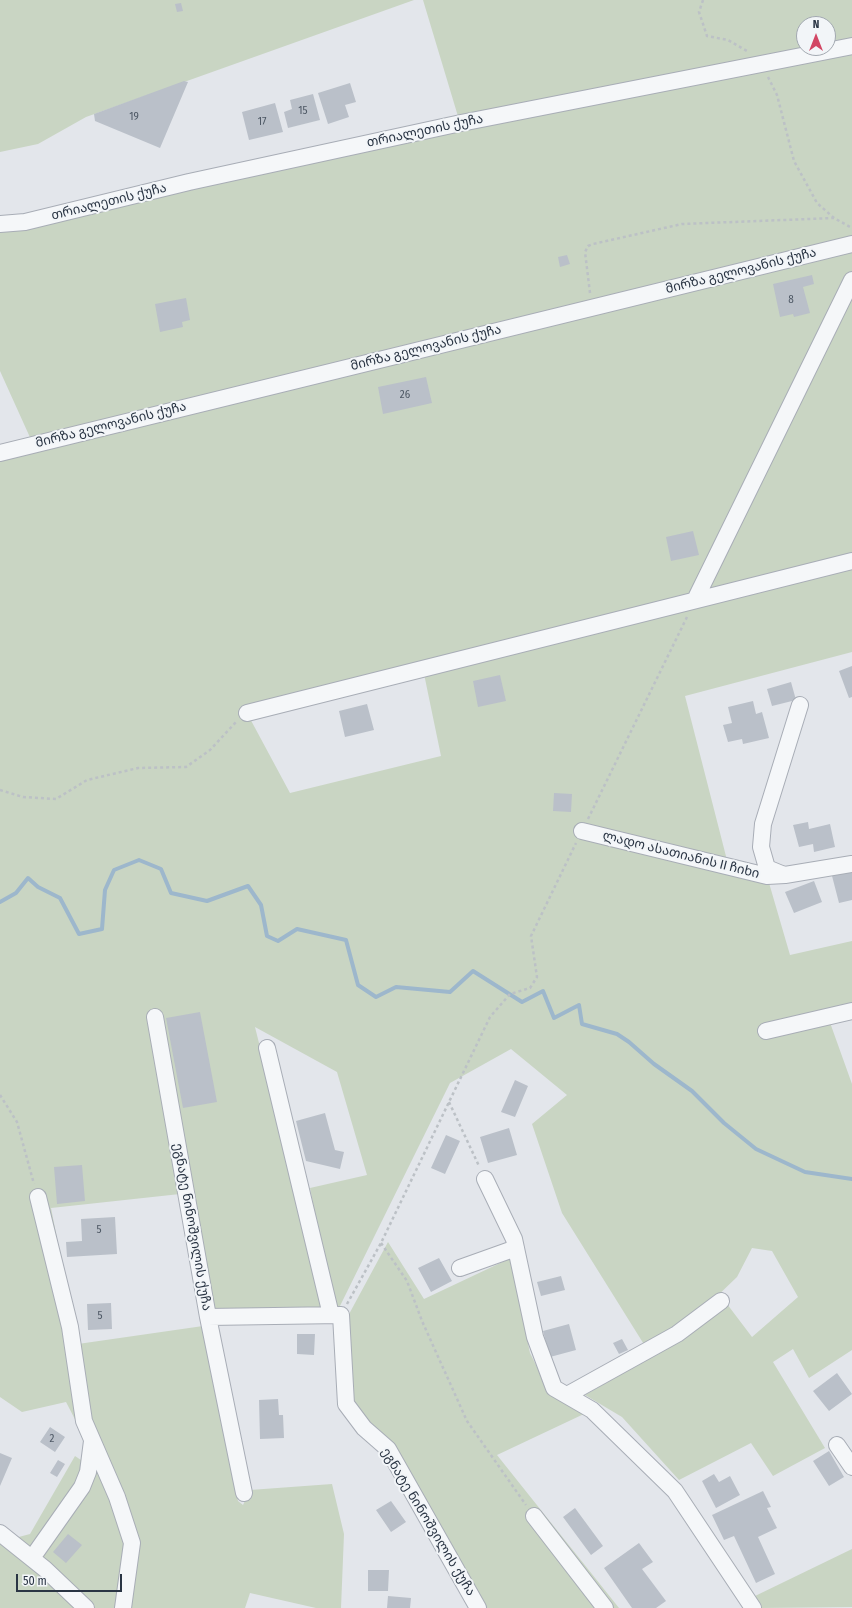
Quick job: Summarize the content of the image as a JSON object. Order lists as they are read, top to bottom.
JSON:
{
  "streets": {
    "street": [
      "თრიალეთის ქუჩა",
      "მირზა გელოვანის ქუჩა",
      "ლადო ასათიანის II ჩიხი",
      "ეგნატე ნინოშვილის ქუჩა"
    ]
  },
  "house_numbers": [
    "15",
    "19",
    "17",
    "8",
    "26",
    "5",
    "5",
    "2"
  ],
  "scale_bar": "50 m",
  "north": "top"
}
